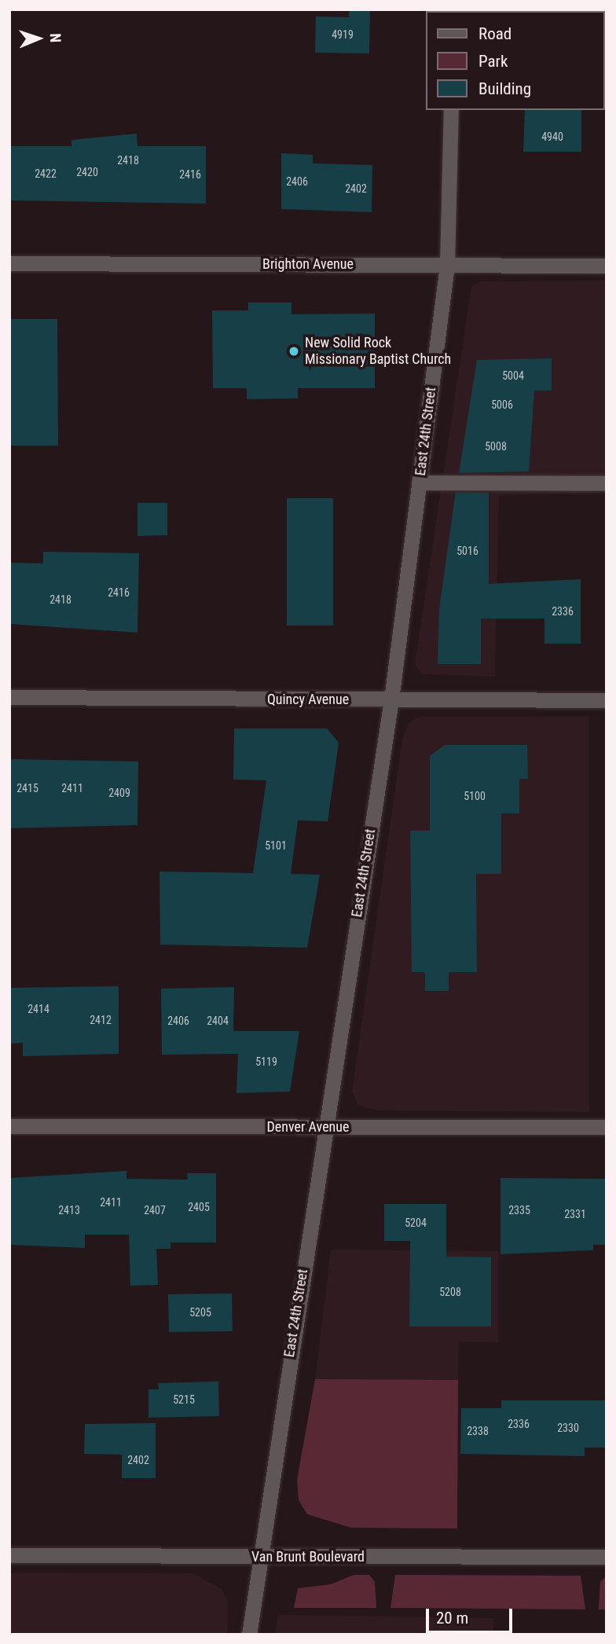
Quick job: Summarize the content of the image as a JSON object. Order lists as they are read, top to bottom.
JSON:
{
  "streets": {
    "street": [
      "Brighton Avenue",
      "East 24th Street",
      "Quincy Avenue",
      "Denver Avenue",
      "Van Brunt Boulevard"
    ]
  },
  "crossings": [
    ["Brighton Avenue", "East 24th Street"],
    ["East 24th Street", "Quincy Avenue"],
    ["East 24th Street", "Denver Avenue"],
    ["East 24th Street", "Van Brunt Boulevard"]
  ],
  "places": ["New Solid Rock Missionary Baptist Church"],
  "house_numbers": [
    "4919",
    "4940",
    "2418",
    "2420",
    "2422",
    "2416",
    "2406",
    "2402",
    "5004",
    "5006",
    "5008",
    "5016",
    "2416",
    "2418",
    "2336",
    "2415",
    "2411",
    "2409",
    "5100",
    "5101",
    "2414",
    "2412",
    "2406",
    "2404",
    "5119",
    "2411",
    "2405",
    "2413",
    "2407",
    "2335",
    "2331",
    "5204",
    "5208",
    "5205",
    "5215",
    "2336",
    "2330",
    "2338",
    "2402"
  ],
  "legend": ["Road", "Park", "Building"],
  "scale_bar": "20 m",
  "north": "right"
}
